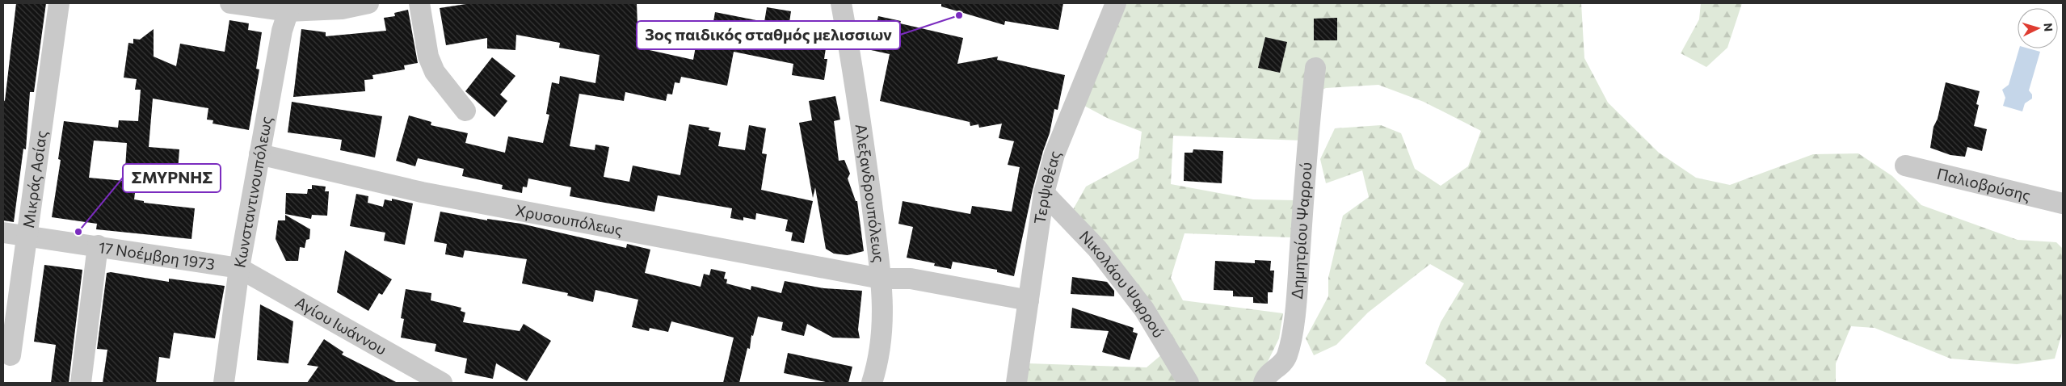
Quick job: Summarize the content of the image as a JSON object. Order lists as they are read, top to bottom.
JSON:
{
  "streets": {
    "street": [
      "Μικράς Ασίας",
      "Παλιοβρύσης",
      "Τερψιθέας",
      "Κωνσταντινουπόλεως",
      "Αλεξανδρουπόλεως",
      "Χρυσουπόλεως",
      "Δημητρίου Ψαρρού",
      "17 Νοέμβρη 1973",
      "Νικολάου Ψαρρού",
      "Αγίου Ιωάννου"
    ]
  },
  "crossings": [
    ["Μικράς Ασίας", "17 Νοέμβρη 1973"],
    ["Τερψιθέας", "Χρυσουπόλεως"],
    ["Τερψιθέας", "Νικολάου Ψαρρού"],
    ["Κωνσταντινουπόλεως", "Χρυσουπόλεως"],
    ["Κωνσταντινουπόλεως", "17 Νοέμβρη 1973"],
    ["Κωνσταντινουπόλεως", "Αγίου Ιωάννου"],
    ["Αλεξανδρουπόλεως", "Χρυσουπόλεως"],
    ["17 Νοέμβρη 1973", "Αγίου Ιωάννου"]
  ],
  "places": ["3ος παιδικός σταθμός μελισσιων", "ΣΜΥΡΝΗΣ"],
  "north": "right"
}
